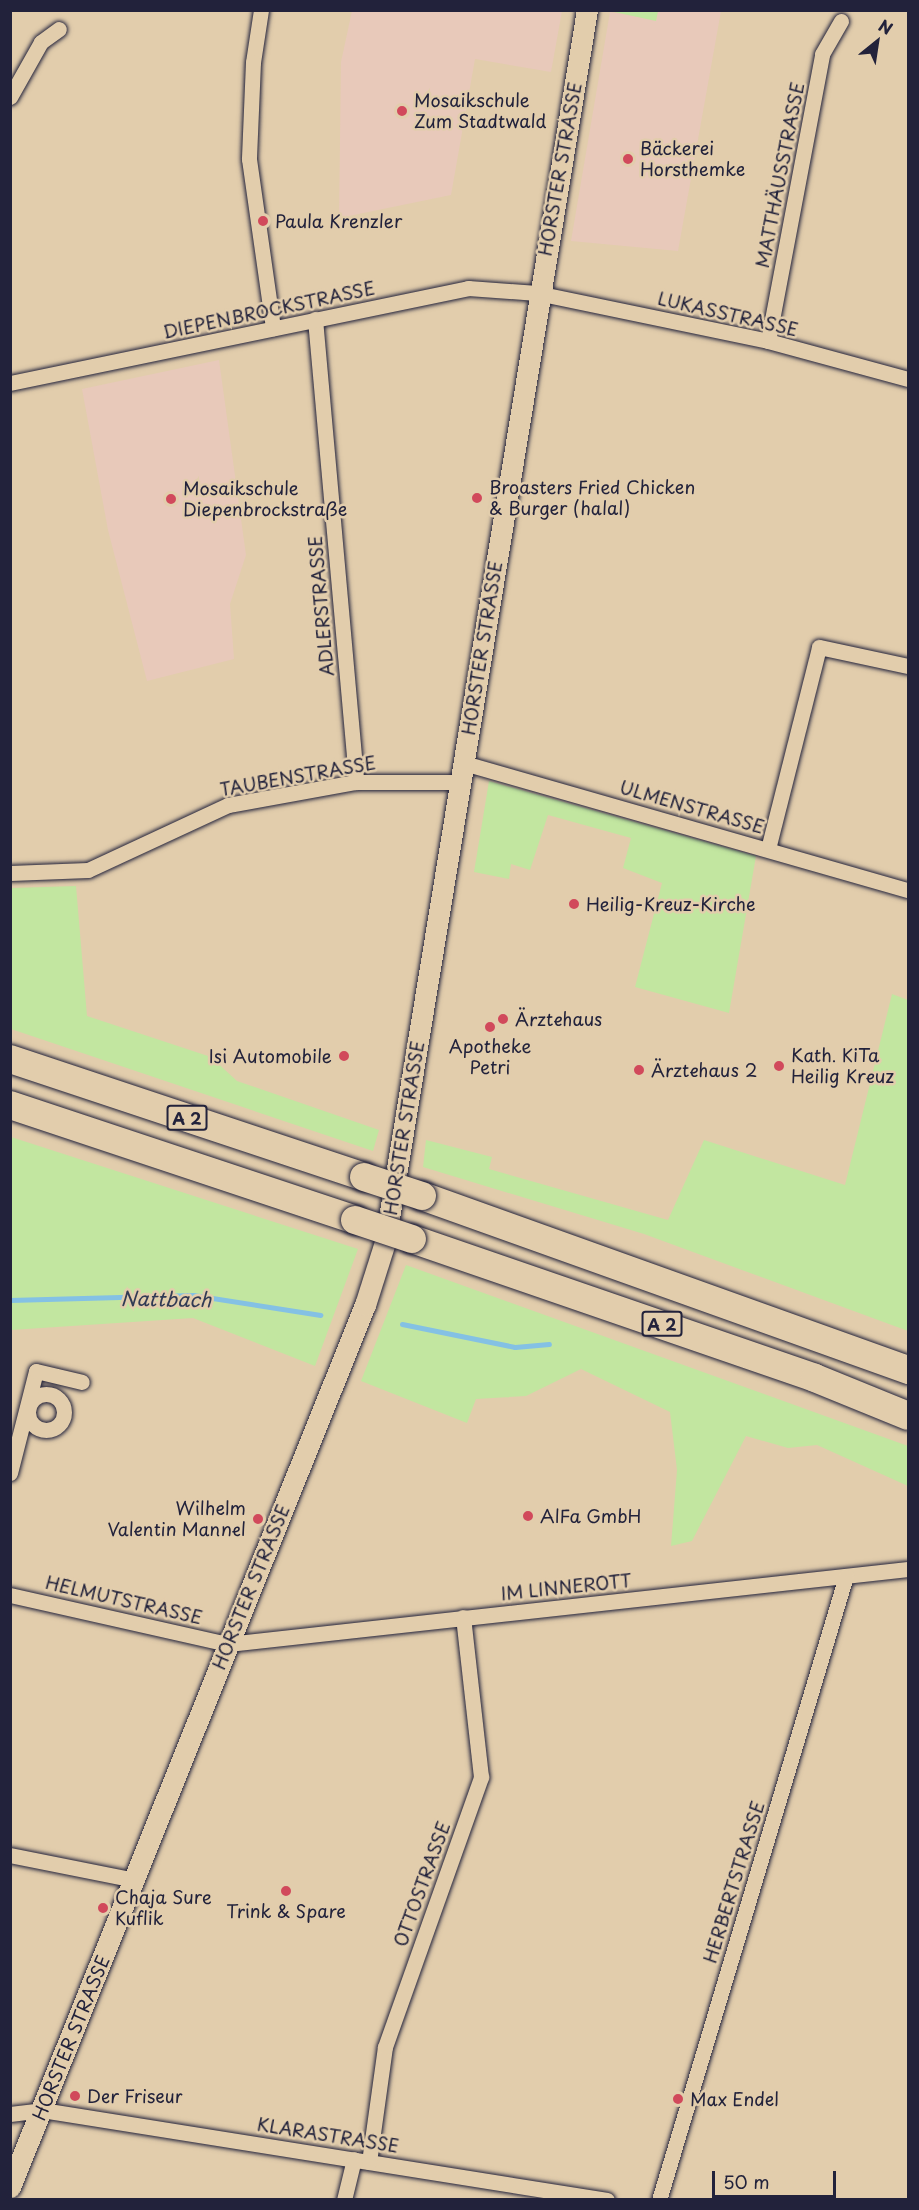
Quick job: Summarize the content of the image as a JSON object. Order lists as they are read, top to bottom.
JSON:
{
  "streets": {
    "highway": ["A 2"],
    "main road": ["HORSTER STRASSE"],
    "street": [
      "MATTHÄUSSTRASSE",
      "DIEPENBROCKSTRASSE",
      "LUKASSTRASSE",
      "ADLERSTRASSE",
      "TAUBENSTRASSE",
      "ULMENSTRASSE",
      "IM LINNEROTT",
      "HELMUTSTRASSE",
      "HERBERTSTRASSE",
      "OTTOSTRASSE",
      "KLARASTRASSE"
    ]
  },
  "crossings": [
    ["HORSTER STRASSE", "DIEPENBROCKSTRASSE"],
    ["HORSTER STRASSE", "LUKASSTRASSE"],
    ["HORSTER STRASSE", "TAUBENSTRASSE"],
    ["HORSTER STRASSE", "ULMENSTRASSE"],
    ["HORSTER STRASSE", "IM LINNEROTT"],
    ["HORSTER STRASSE", "HELMUTSTRASSE"],
    ["HORSTER STRASSE", "KLARASTRASSE"],
    ["MATTHÄUSSTRASSE", "LUKASSTRASSE"],
    ["DIEPENBROCKSTRASSE", "LUKASSTRASSE"],
    ["DIEPENBROCKSTRASSE", "ADLERSTRASSE"],
    ["ADLERSTRASSE", "TAUBENSTRASSE"],
    ["TAUBENSTRASSE", "ULMENSTRASSE"],
    ["IM LINNEROTT", "HELMUTSTRASSE"],
    ["IM LINNEROTT", "HERBERTSTRASSE"],
    ["IM LINNEROTT", "OTTOSTRASSE"],
    ["OTTOSTRASSE", "KLARASTRASSE"]
  ],
  "water": ["Nattbach"],
  "places": [
    "Mosaikschule Zum Stadtwald",
    "Bäckerei Horsthemke",
    "Paula Krenzler",
    "Broasters Fried Chicken & Burger (halal)",
    "Mosaikschule Diepenbrockstraße",
    "Heilig-Kreuz-Kirche",
    "Ärztehaus",
    "Apotheke Petri",
    "Isi Automobile",
    "Kath. KiTa Heilig Kreuz",
    "Ärztehaus 2",
    "AlFa GmbH",
    "Wilhelm Valentin Mannel",
    "Trink & Spare",
    "Chaja Sure Kuflik",
    "Der Friseur",
    "Max Endel"
  ],
  "scale_bar": "50 m",
  "north": "top right"
}
